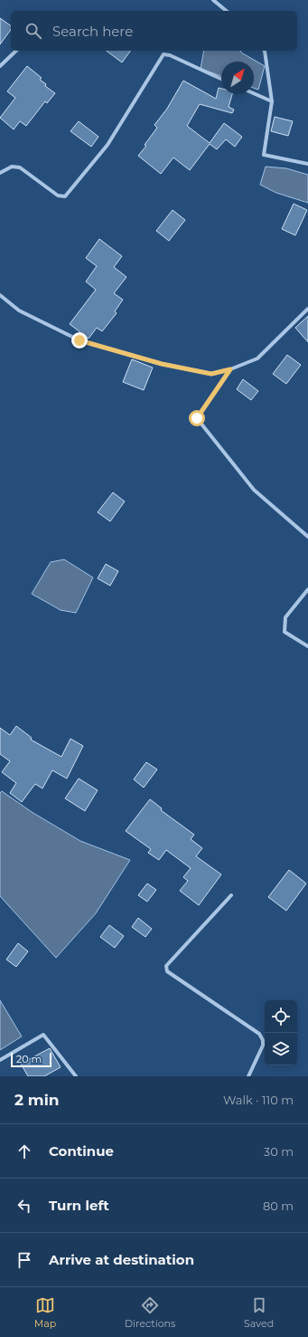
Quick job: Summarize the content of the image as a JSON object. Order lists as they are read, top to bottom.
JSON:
{
  "scale_bar": "20 m",
  "north": "top right",
  "page": {
    "search": "Search here",
    "scale": "20 m",
    "heading": ["2 min", "Walk · 110 m"],
    "list": [
      ["Continue", "30 m"],
      ["Turn left", "80 m"],
      "Arrive at destination"
    ],
    "nav": ["Map", "Directions", "Saved"]
  }
}
